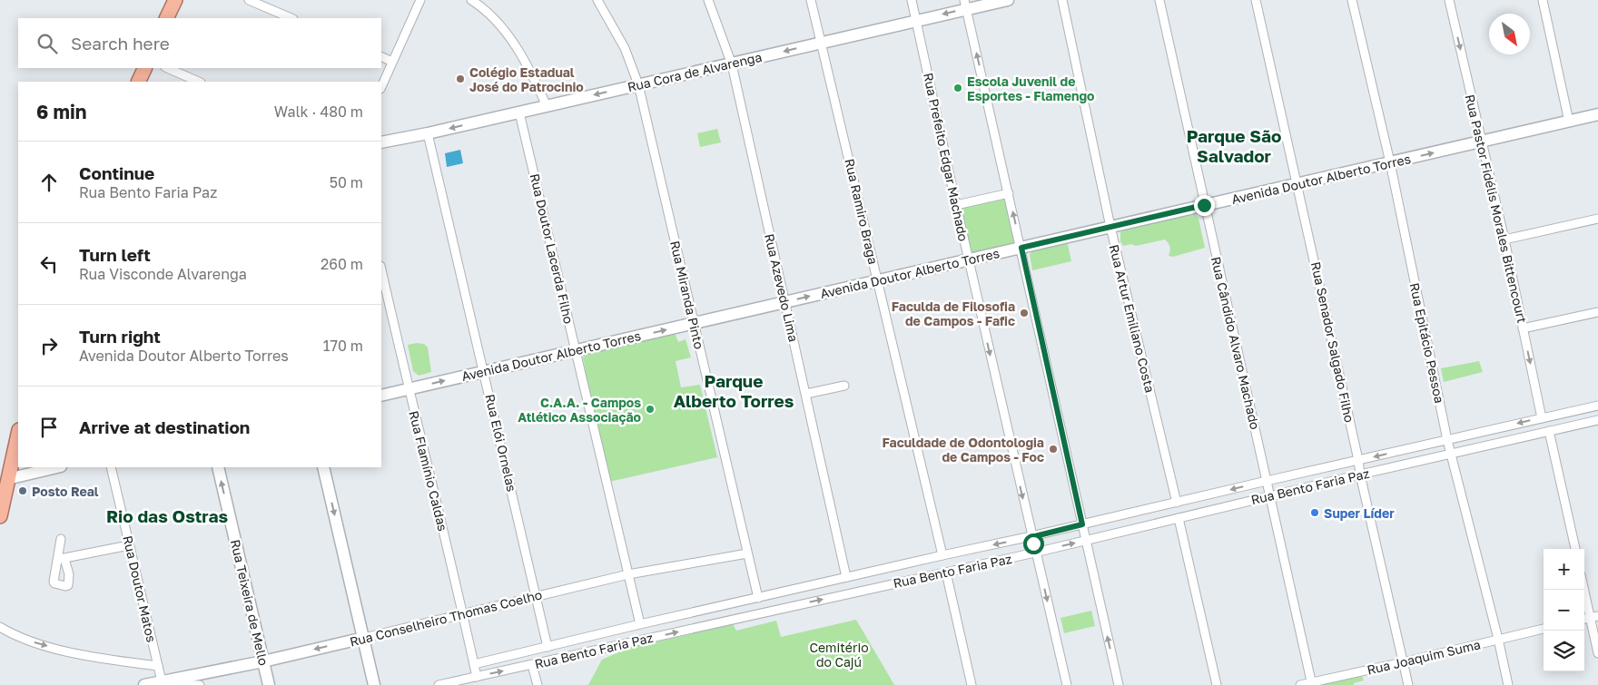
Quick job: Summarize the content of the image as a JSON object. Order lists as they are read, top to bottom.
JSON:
{
  "streets": {
    "main road": [
      "Rua Cora de Alvarenga",
      "Avenida Doutor Alberto Torres",
      "Rua Teixeira de Mello",
      "Rua Conselheiro Thomas Coelho"
    ],
    "street": [
      "Rua Prefeito Edgar Machado",
      "Rua Pastor Fidélis Morales Bittencourt",
      "Rua Ramiro Braga",
      "Rua Doutor Lacerda Filho",
      "Rua Azevedo Lima",
      "Rua Miranda Pinto",
      "Rua Artur Emiliano Costa",
      "Rua Senador Salgado Filho",
      "Rua Cândido Alvaro Machado",
      "Rua Epitácio Pessoa",
      "Rua Elói Ornelas",
      "Rua Flamínio Caldas",
      "Rua Bento Faria Paz",
      "Rua Doutor Matos",
      "Rua Joaquim Suma"
    ]
  },
  "crossings": [
    ["Rua Cora de Alvarenga", "Rua Prefeito Edgar Machado"],
    ["Rua Cora de Alvarenga", "Rua Ramiro Braga"],
    ["Rua Cora de Alvarenga", "Rua Doutor Lacerda Filho"],
    ["Rua Cora de Alvarenga", "Rua Azevedo Lima"],
    ["Rua Cora de Alvarenga", "Rua Miranda Pinto"],
    ["Rua Cora de Alvarenga", "Rua Elói Ornelas"],
    ["Rua Prefeito Edgar Machado", "Avenida Doutor Alberto Torres"],
    ["Rua Prefeito Edgar Machado", "Rua Bento Faria Paz"],
    ["Avenida Doutor Alberto Torres", "Rua Pastor Fidélis Morales Bittencourt"],
    ["Avenida Doutor Alberto Torres", "Rua Ramiro Braga"],
    ["Avenida Doutor Alberto Torres", "Rua Doutor Lacerda Filho"],
    ["Avenida Doutor Alberto Torres", "Rua Azevedo Lima"],
    ["Avenida Doutor Alberto Torres", "Rua Miranda Pinto"],
    ["Avenida Doutor Alberto Torres", "Rua Artur Emiliano Costa"],
    ["Avenida Doutor Alberto Torres", "Rua Senador Salgado Filho"],
    ["Avenida Doutor Alberto Torres", "Rua Cândido Alvaro Machado"],
    ["Avenida Doutor Alberto Torres", "Rua Epitácio Pessoa"],
    ["Avenida Doutor Alberto Torres", "Rua Elói Ornelas"],
    ["Avenida Doutor Alberto Torres", "Rua Flamínio Caldas"],
    ["Rua Pastor Fidélis Morales Bittencourt", "Rua Bento Faria Paz"],
    ["Rua Ramiro Braga", "Rua Bento Faria Paz"],
    ["Rua Doutor Lacerda Filho", "Rua Bento Faria Paz"],
    ["Rua Doutor Lacerda Filho", "Rua Conselheiro Thomas Coelho"],
    ["Rua Azevedo Lima", "Rua Bento Faria Paz"],
    ["Rua Miranda Pinto", "Rua Bento Faria Paz"],
    ["Rua Miranda Pinto", "Rua Conselheiro Thomas Coelho"],
    ["Rua Artur Emiliano Costa", "Rua Bento Faria Paz"],
    ["Rua Senador Salgado Filho", "Rua Bento Faria Paz"],
    ["Rua Senador Salgado Filho", "Rua Joaquim Suma"],
    ["Rua Cândido Alvaro Machado", "Rua Bento Faria Paz"],
    ["Rua Cândido Alvaro Machado", "Rua Joaquim Suma"],
    ["Rua Epitácio Pessoa", "Rua Bento Faria Paz"],
    ["Rua Epitácio Pessoa", "Rua Joaquim Suma"],
    ["Rua Elói Ornelas", "Rua Bento Faria Paz"],
    ["Rua Elói Ornelas", "Rua Conselheiro Thomas Coelho"],
    ["Rua Flamínio Caldas", "Rua Bento Faria Paz"],
    ["Rua Flamínio Caldas", "Rua Conselheiro Thomas Coelho"],
    ["Rua Doutor Matos", "Rua Conselheiro Thomas Coelho"],
    ["Rua Teixeira de Mello", "Rua Conselheiro Thomas Coelho"]
  ],
  "one_way": ["Rua Cora de Alvarenga", "Rua Pastor Fidélis Morales Bittencourt", "Rua Teixeira de Mello"],
  "districts": ["Parque São Salvador", "Parque Alberto Torres", "Rio das Ostras"],
  "parks": ["Cemitério do Cajú"],
  "places": [
    "Colégio Estadual José do Patrocinio",
    "Escola Juvenil de Esportes - Flamengo",
    "Faculda de Filosofia de Campos - Fafic",
    "C.A.A. - Campos Atlético Associação",
    "Faculdade de Odontologia de Campos - Foc",
    "Posto Real",
    "Super Líder"
  ],
  "north": "bottom right",
  "page": {
    "search": "Search here",
    "heading": ["6 min", "Walk · 480 m"],
    "list": [
      ["Continue", "Rua Bento Faria Paz", "50 m"],
      ["Turn left", "Rua Visconde Alvarenga", "260 m"],
      ["Turn right", "Avenida Doutor Alberto Torres", "170 m"],
      "Arrive at destination"
    ],
    "map_buttons": ["+", "−"]
  }
}
